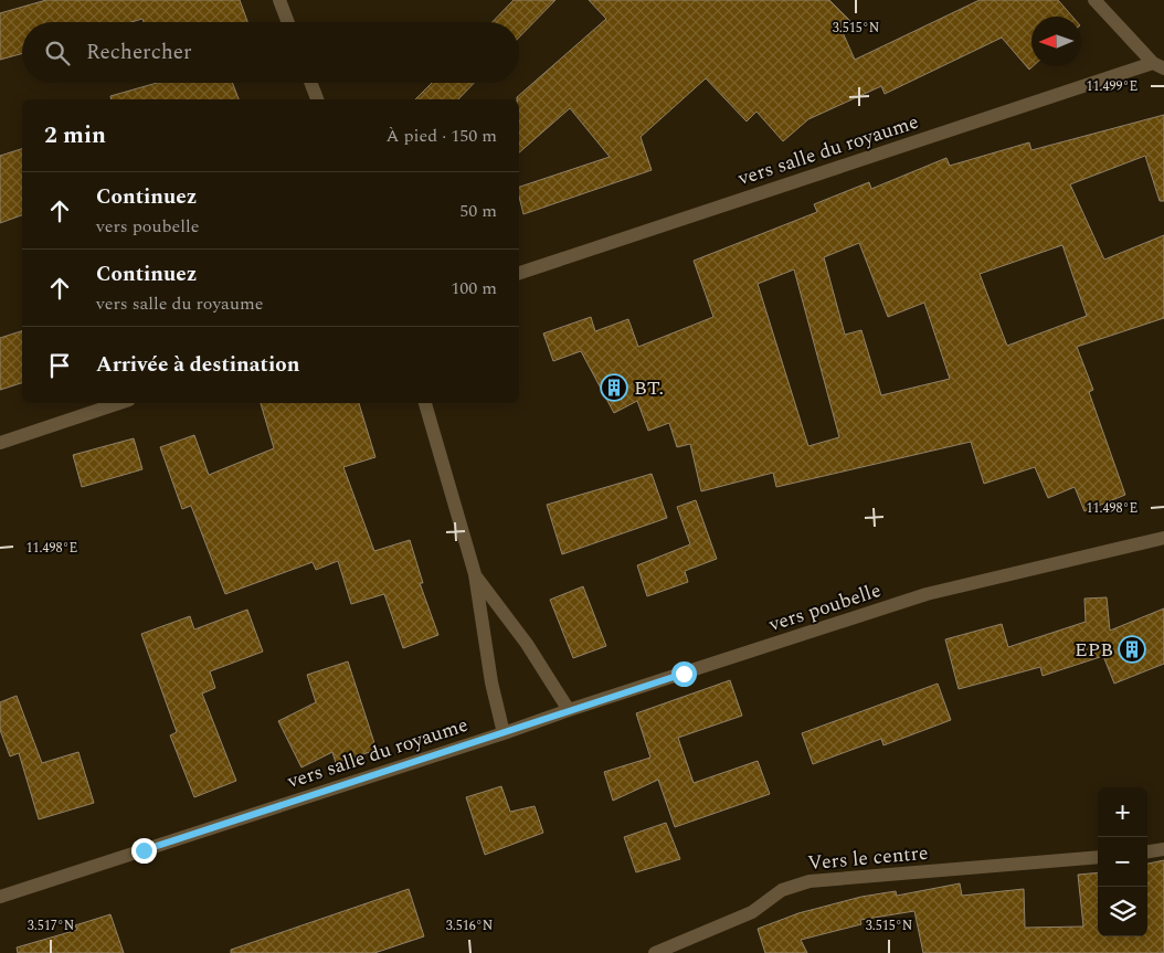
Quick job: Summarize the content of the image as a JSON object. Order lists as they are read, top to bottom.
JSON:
{
  "streets": {
    "street": ["vers salle du royaume", "vers poubelle", "Vers le centre"]
  },
  "crossings": [
    ["vers salle du royaume", "vers poubelle"]
  ],
  "places": {
    "building": ["BT.", "EPB"]
  },
  "north": "left",
  "page": {
    "search": "Rechercher",
    "heading": ["2 min", "À pied · 150 m"],
    "list": [
      ["Continuez", "vers poubelle", "50 m"],
      ["Continuez", "vers salle du royaume", "100 m"],
      "Arrivée à destination"
    ],
    "map_buttons": ["+", "−"]
  },
  "coordinates": [
    "3.515°N",
    "11.499°E",
    "11.498°E",
    "3.517°N",
    "3.516°N"
  ]
}
